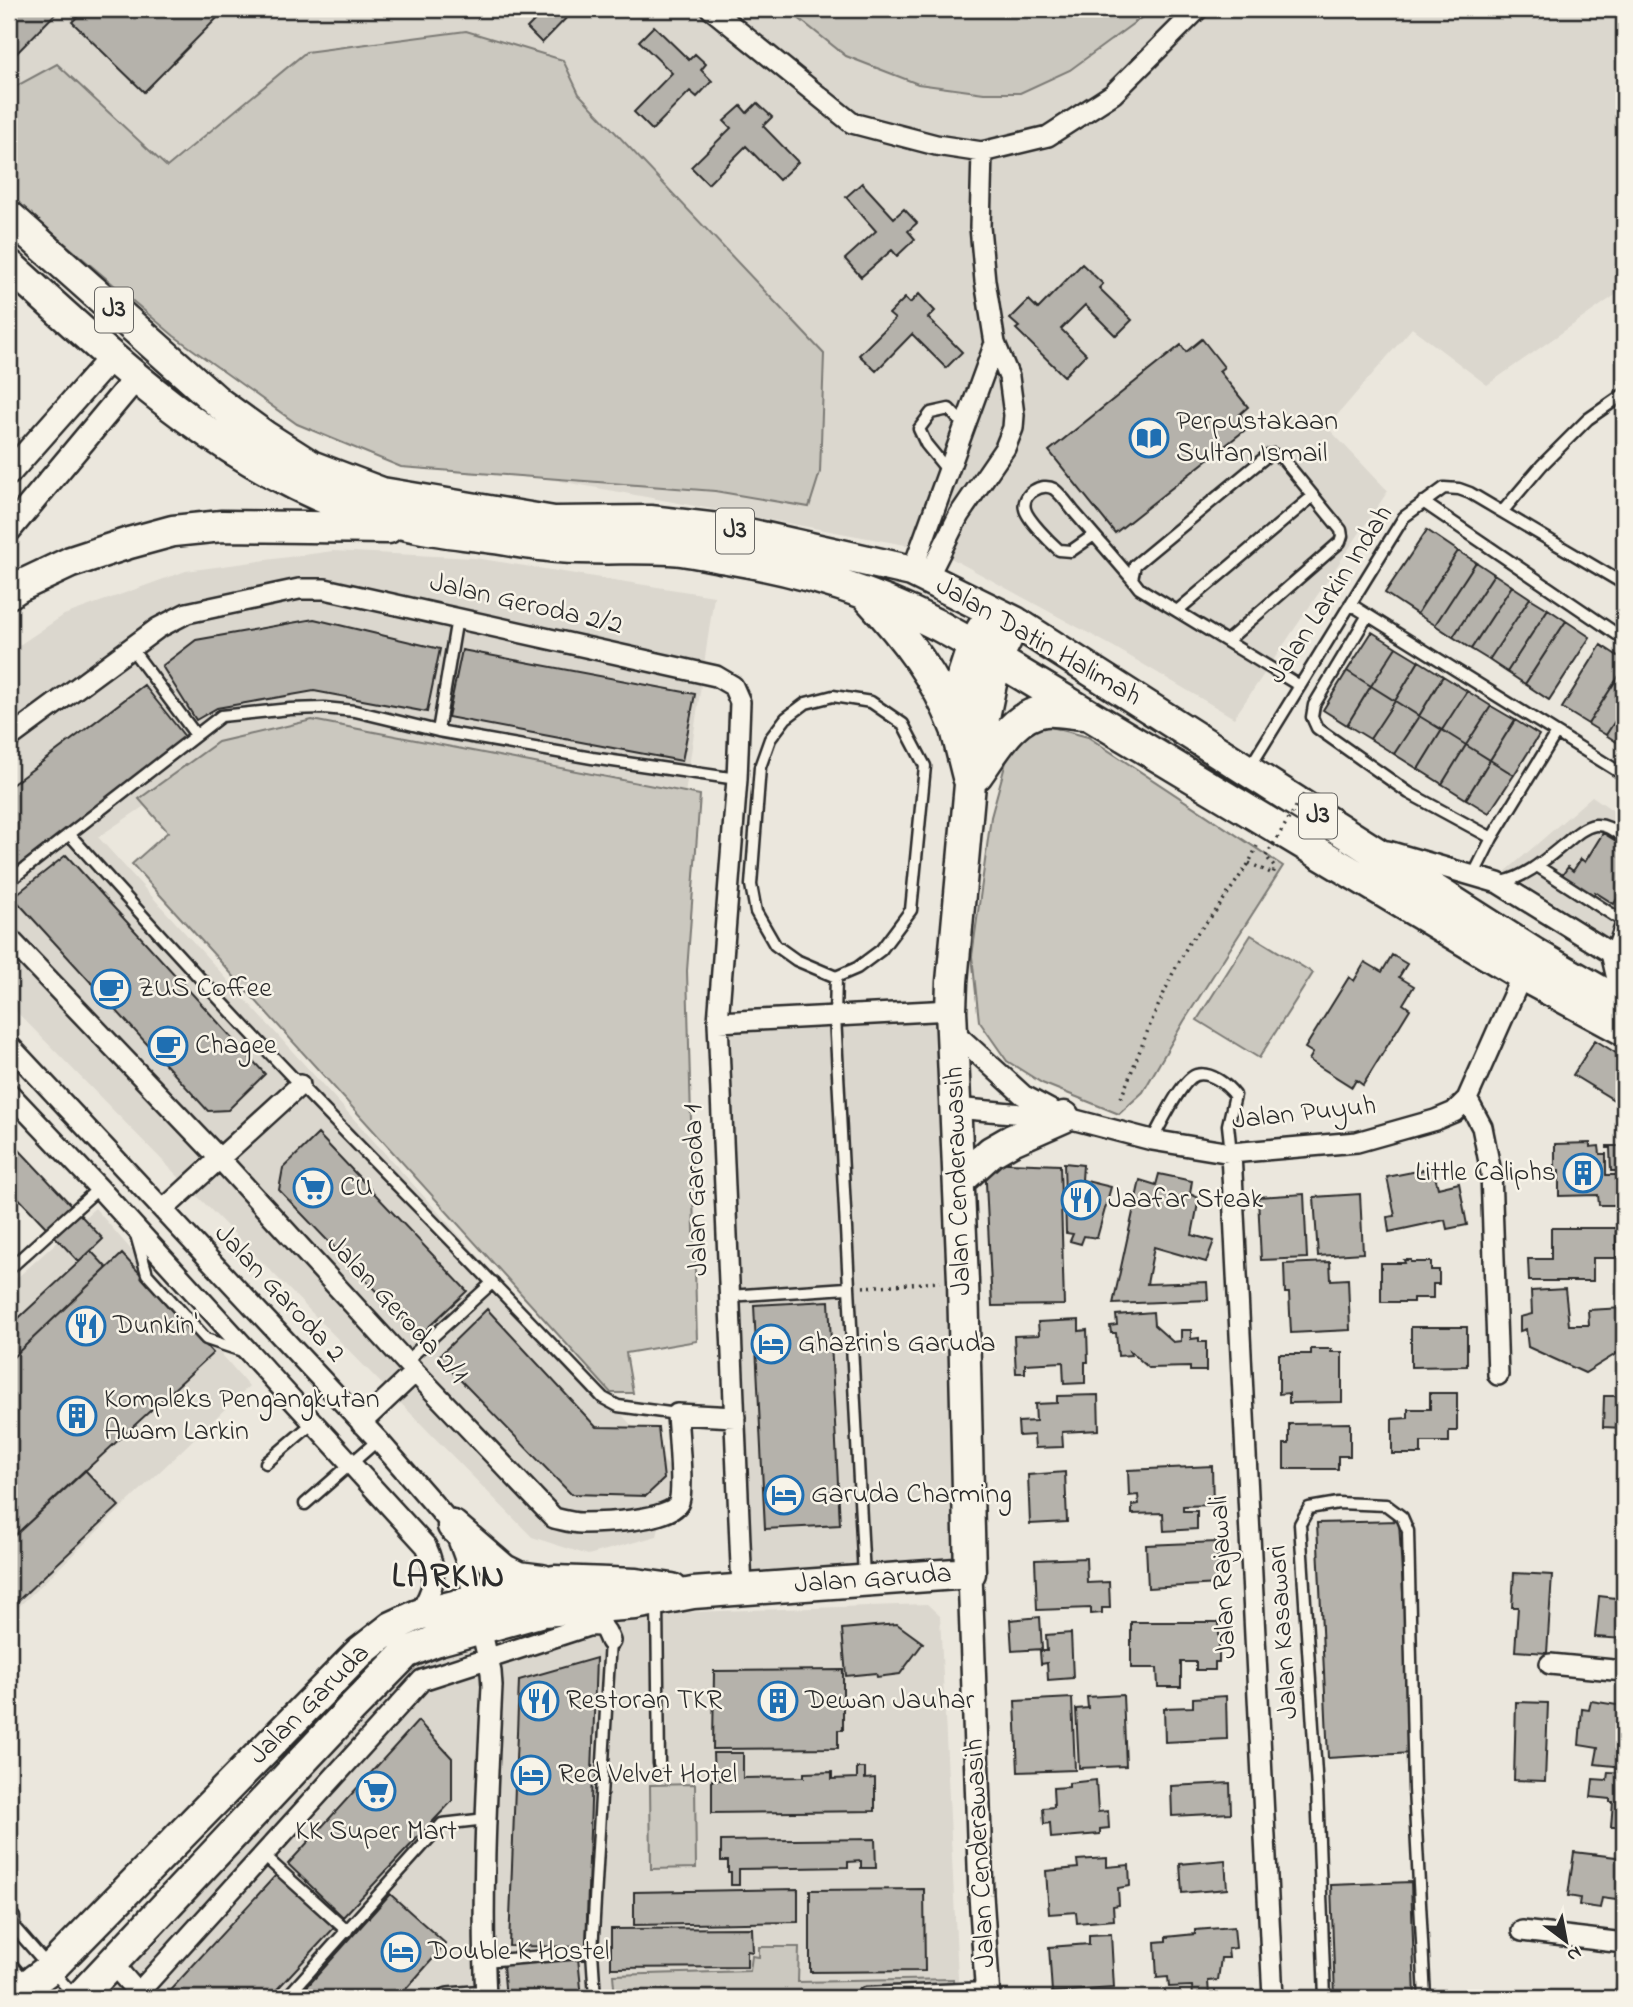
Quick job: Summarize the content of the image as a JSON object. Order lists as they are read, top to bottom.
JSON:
{
  "streets": {
    "main road": [
      "J3",
      "Jalan Datin Halimah",
      "Jalan Cenderawasih",
      "Jalan Garuda"
    ],
    "street": [
      "Jalan Geroda 2/2",
      "Jalan Puyuh",
      "Jalan Garoda 1",
      "Jalan Garoda 2",
      "Jalan Geroda 2/1",
      "Jalan Rajawali"
    ],
    "lane": ["Jalan Larkin Indah", "Jalan Kasawari"]
  },
  "crossings": [
    ["Jalan Larkin Indah", "Jalan Datin Halimah"],
    ["Jalan Geroda 2/2", "Jalan Garoda 1"],
    ["Jalan Datin Halimah", "Jalan Cenderawasih"],
    ["Jalan Puyuh", "Jalan Cenderawasih"],
    ["Jalan Puyuh", "Jalan Rajawali"],
    ["Jalan Cenderawasih", "Jalan Garuda"],
    ["Jalan Garoda 1", "Jalan Garuda"],
    ["Jalan Garoda 2", "Jalan Garuda"]
  ],
  "districts": ["LARKIN"],
  "places": {
    "library": ["Perpustakaan Sultan Ismail"],
    "cafe": ["ZUS Coffee", "Chagee"],
    "building": ["Little Caliphs", "Kompleks Pengangkutan Awam Larkin", "Dewan Jauhar"],
    "supermarket": ["CU", "KK Super Mart"],
    "restaurant": ["Jaafar Steak", "Dunkin'", "Restoran TKR"],
    "hotel": [
      "Ghazrin's Garuda",
      "Garuda Charming",
      "Red Velvet Hotel",
      "Double K Hostel"
    ]
  },
  "north": "bottom right"
}
